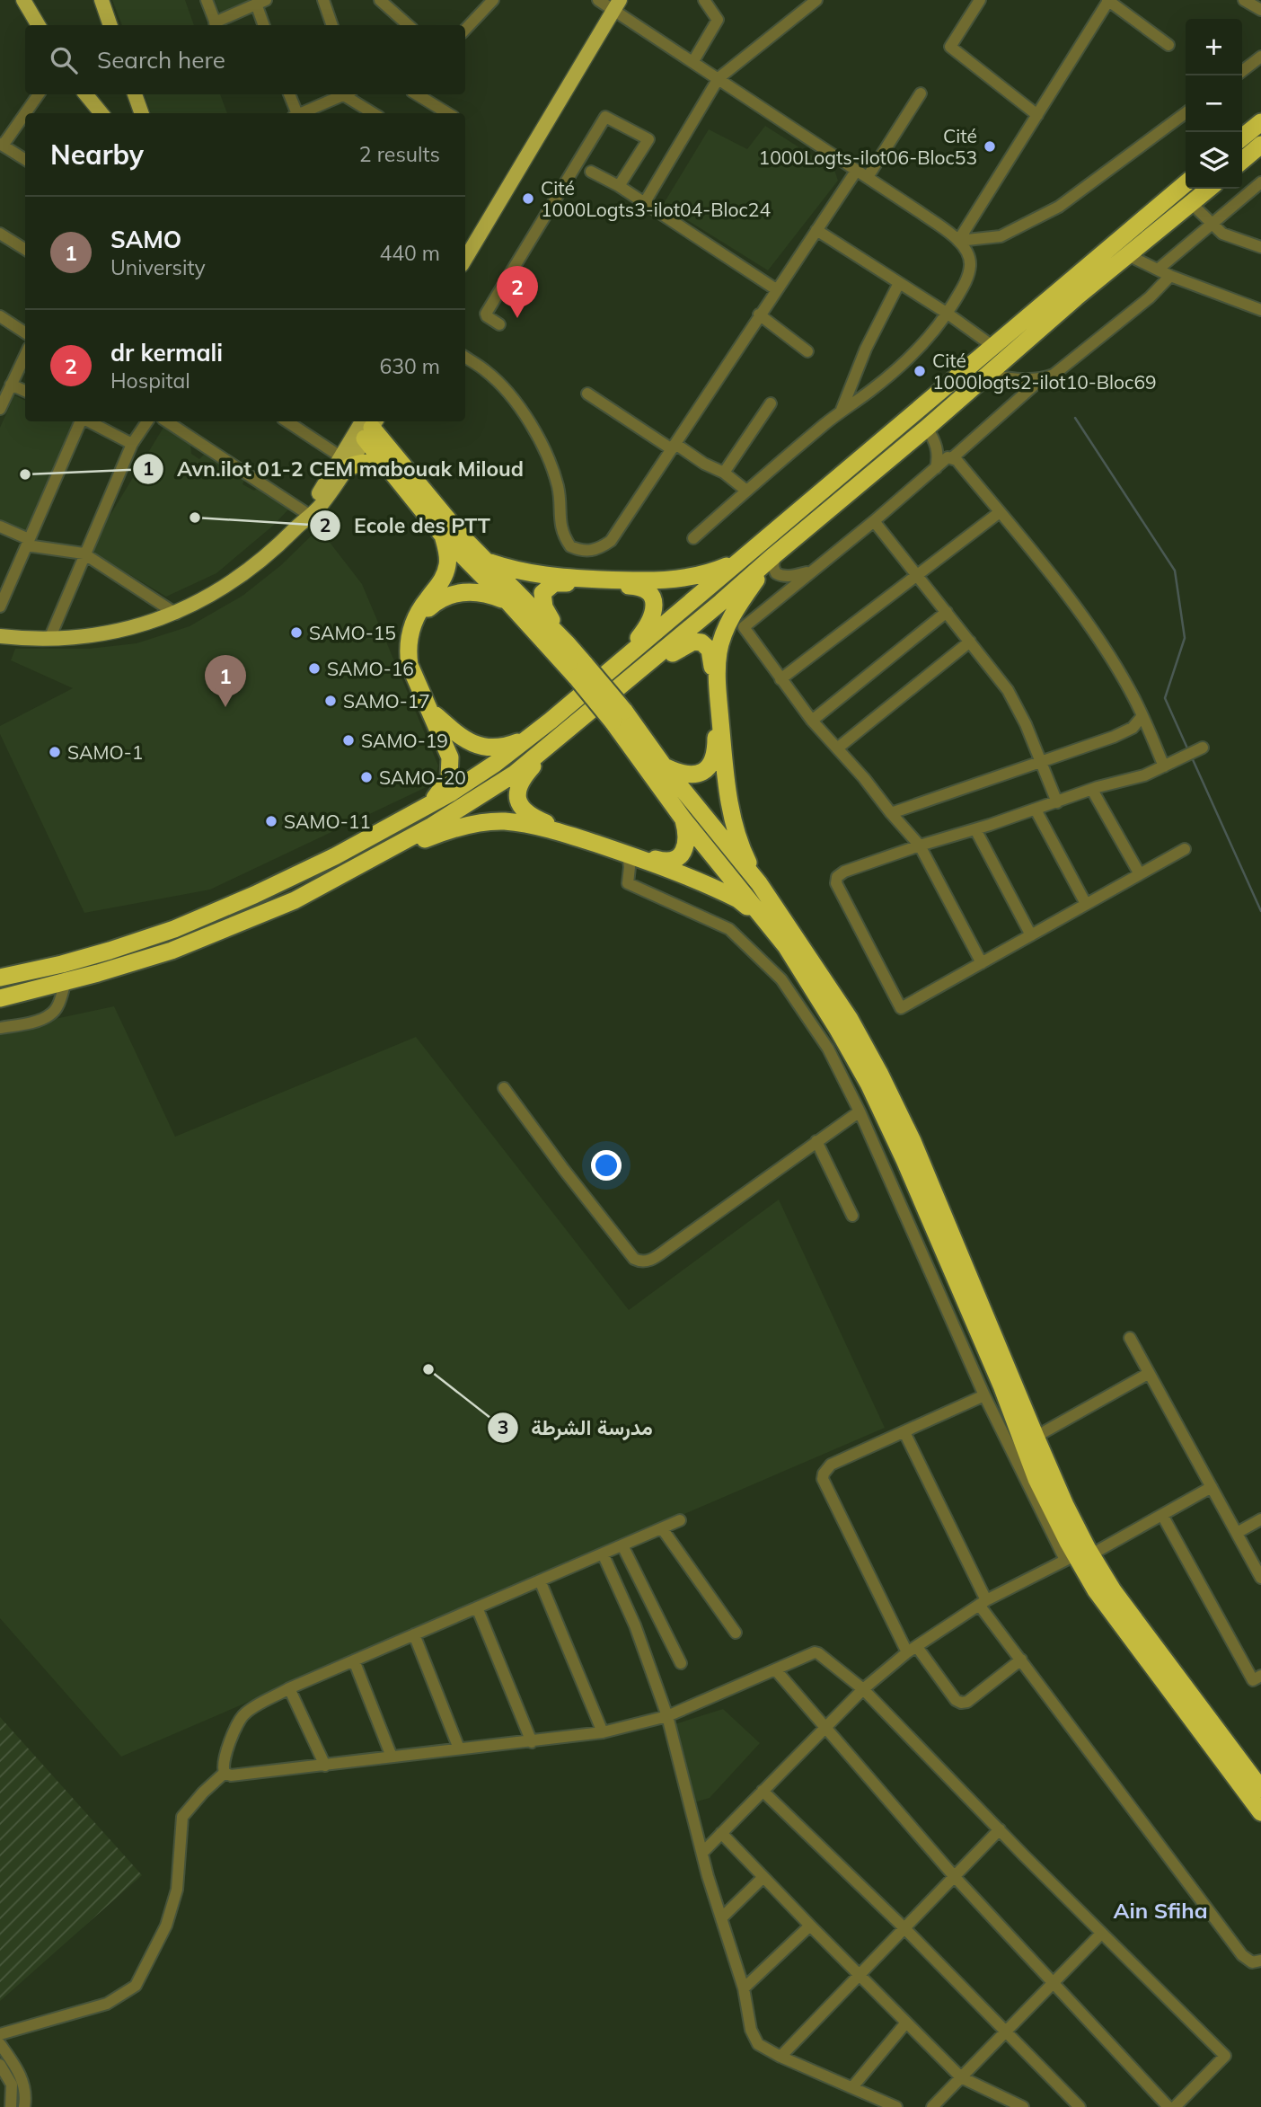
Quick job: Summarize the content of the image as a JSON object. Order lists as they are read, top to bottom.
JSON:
{
  "districts": ["Ain Sfiha"],
  "places": [
    "Cité 1000Logts-ilot06-Bloc53",
    "Cité 1000Logts3-ilot04-Bloc24",
    "Cité 1000logts2-ilot10-Bloc69",
    "Avn.ilot 01-2 CEM mabouak Miloud",
    "Ecole des PTT",
    "SAMO-15",
    "SAMO-16",
    "SAMO-17",
    "SAMO-19",
    "SAMO-1",
    "SAMO-20",
    "SAMO-11",
    "مدرسة الشرطة"
  ],
  "page": {
    "map_buttons": ["+", "−"],
    "search": "Search here",
    "heading": ["Nearby", "2 results"],
    "list": [
      {
        "mark": "1",
        "name": "SAMO",
        "note": "University",
        "value": "440 m"
      },
      {
        "mark": "2",
        "name": "dr kermali",
        "note": "Hospital",
        "value": "630 m"
      }
    ],
    "pins": ["2", "1"]
  }
}
